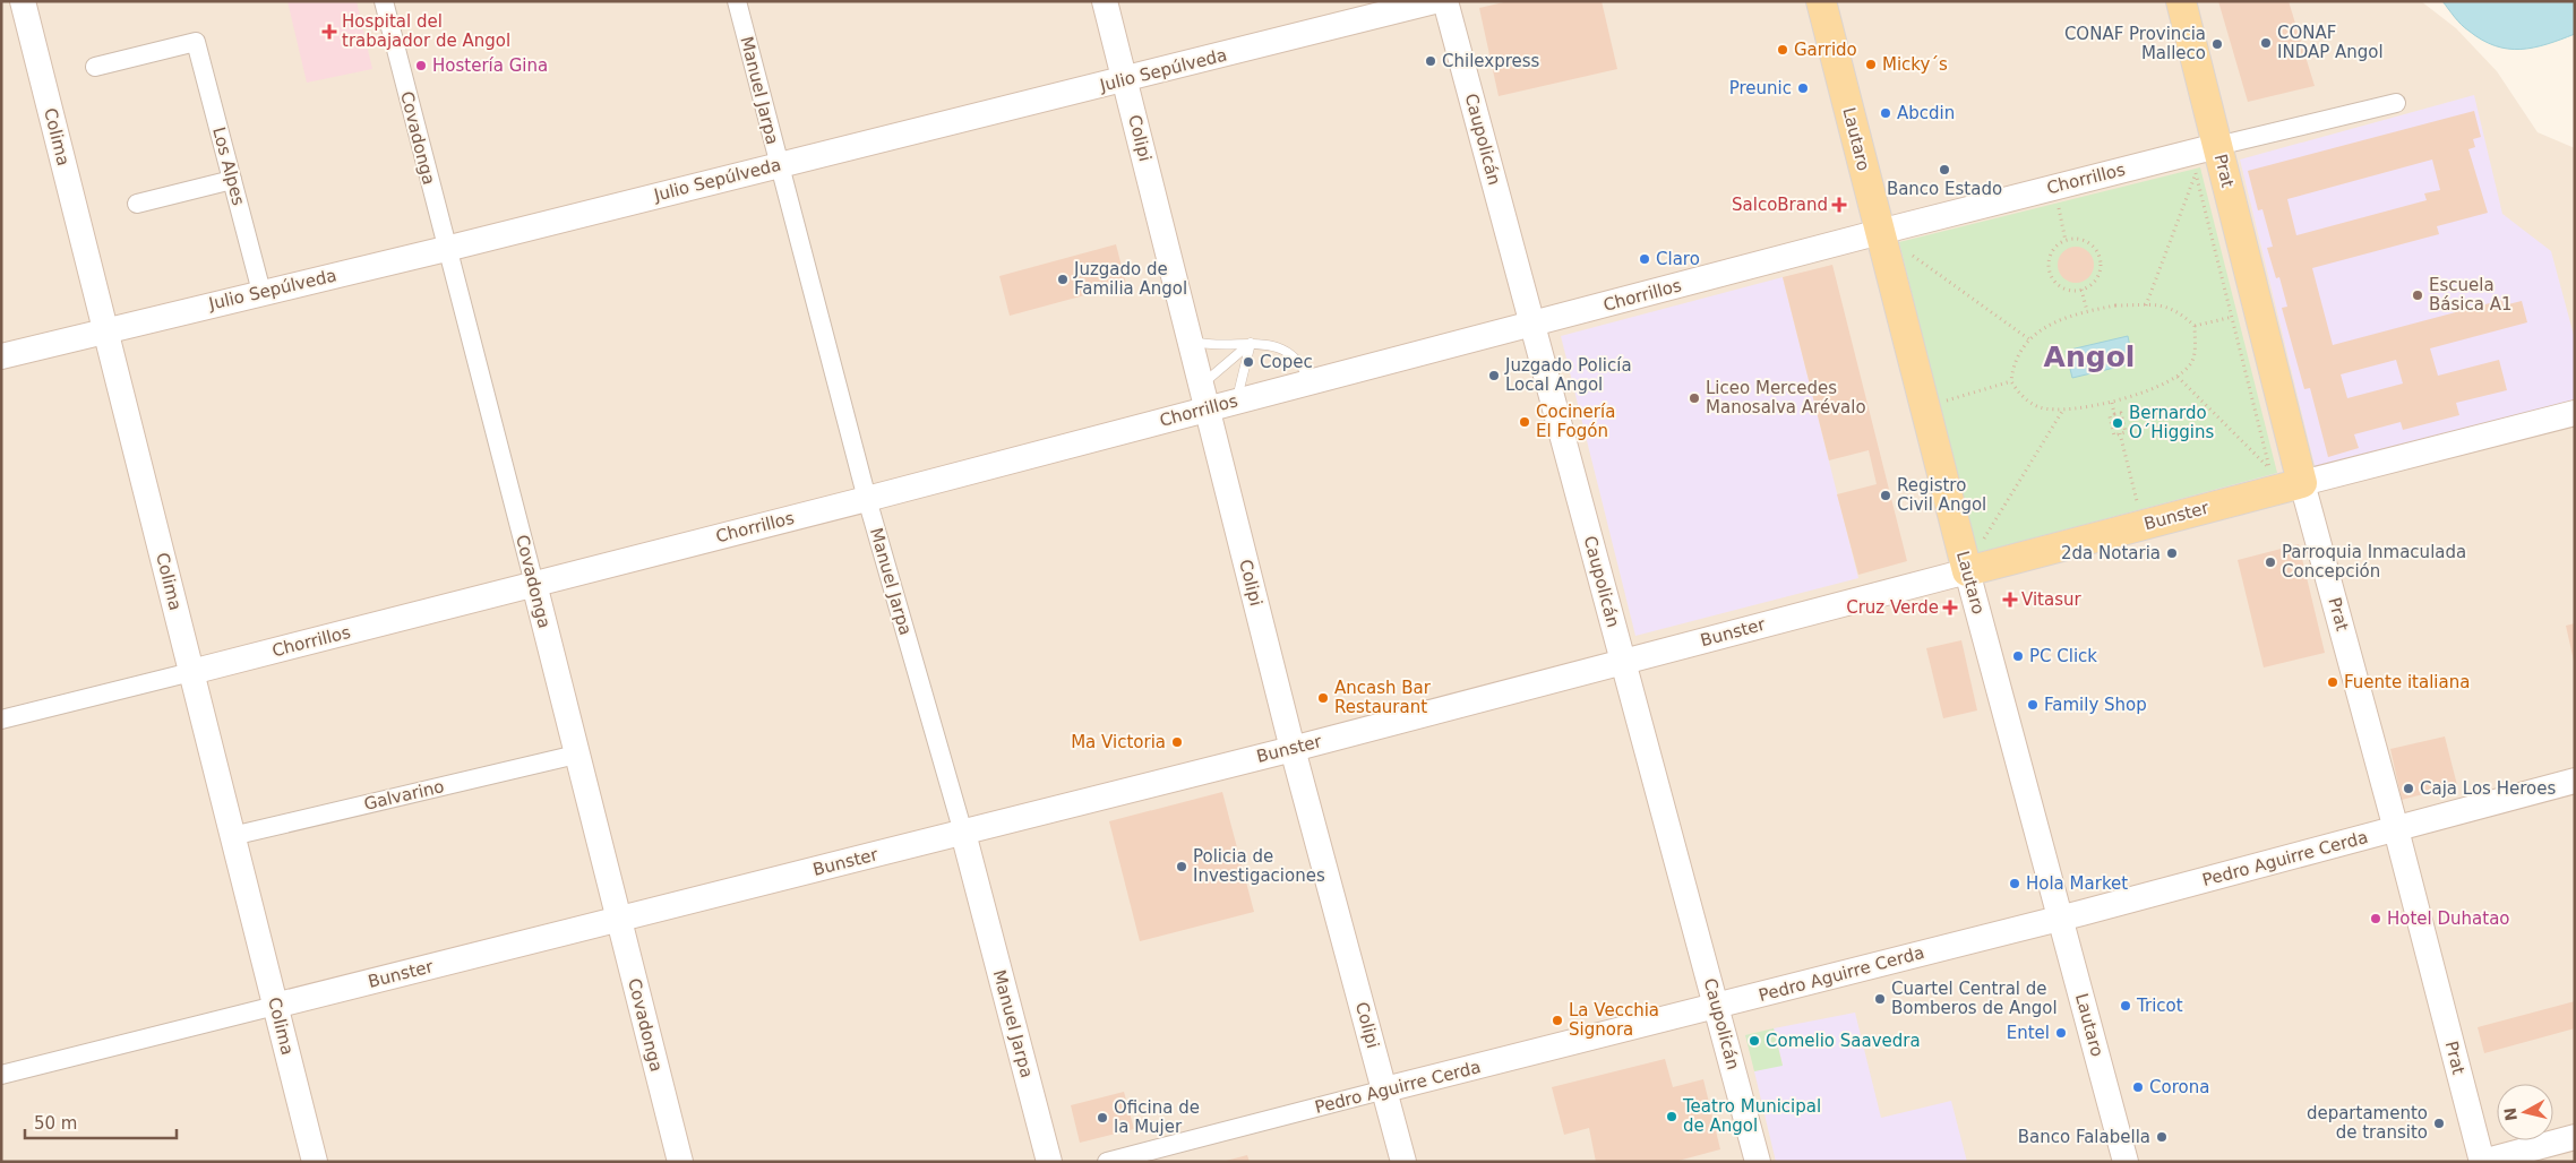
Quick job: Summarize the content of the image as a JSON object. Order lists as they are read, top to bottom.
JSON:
{
  "streets": {
    "main road": ["Lautaro", "Prat", "Bunster"],
    "street": [
      "Julio Sepúlveda",
      "Manuel Jarpa",
      "Colima",
      "Covadonga",
      "Colipi",
      "Caupolicán",
      "Los Alpes",
      "Chorrillos",
      "Galvarino",
      "Pedro Aguirre Cerda"
    ]
  },
  "crossings": [
    ["Julio Sepúlveda", "Manuel Jarpa"],
    ["Julio Sepúlveda", "Colima"],
    ["Julio Sepúlveda", "Covadonga"],
    ["Julio Sepúlveda", "Colipi"],
    ["Julio Sepúlveda", "Los Alpes"],
    ["Manuel Jarpa", "Chorrillos"],
    ["Manuel Jarpa", "Bunster"],
    ["Colima", "Chorrillos"],
    ["Colima", "Bunster"],
    ["Colima", "Galvarino"],
    ["Covadonga", "Chorrillos"],
    ["Covadonga", "Bunster"],
    ["Covadonga", "Galvarino"],
    ["Colipi", "Chorrillos"],
    ["Colipi", "Bunster"],
    ["Colipi", "Pedro Aguirre Cerda"],
    ["Caupolicán", "Chorrillos"],
    ["Caupolicán", "Bunster"],
    ["Caupolicán", "Pedro Aguirre Cerda"],
    ["Lautaro", "Chorrillos"],
    ["Lautaro", "Bunster"],
    ["Lautaro", "Pedro Aguirre Cerda"],
    ["Prat", "Chorrillos"],
    ["Prat", "Bunster"],
    ["Prat", "Pedro Aguirre Cerda"]
  ],
  "districts": ["Angol"],
  "places": {
    "health": [
      "Hospital del trabajador de Angol",
      "SalcoBrand",
      "Vitasur",
      "Cruz Verde"
    ],
    "other": [
      "CONAF INDAP Angol",
      "CONAF Provincia Malleco",
      "Garrido",
      "Chilexpress",
      "Micky´s",
      "Hostería Gina",
      "Preunic",
      "Abcdin",
      "Banco Estado",
      "Claro",
      "Juzgado de Familia Angol",
      "Escuela Básica A1",
      "Copec",
      "Juzgado Policía Local Angol",
      "Liceo Mercedes Manosalva Arévalo",
      "Cocinería El Fogón",
      "Bernardo O´Higgins",
      "Registro Civil Angol",
      "2da Notaria",
      "Parroquia Inmaculada Concepción",
      "PC Click",
      "Fuente italiana",
      "Ancash Bar Restaurant",
      "Family Shop",
      "Ma Victoria",
      "Caja Los Heroes",
      "Policia de Investigaciones",
      "Hola Market",
      "Hotel Duhatao",
      "Cuartel Central de Bomberos de Angol",
      "Tricot",
      "La Vecchia Signora",
      "Entel",
      "Comelio Saavedra",
      "Corona",
      "Teatro Municipal de Angol",
      "Oficina de la Mujer",
      "departamento de transito",
      "Banco Falabella"
    ]
  },
  "scale_bar": "50 m",
  "north": "left"
}
